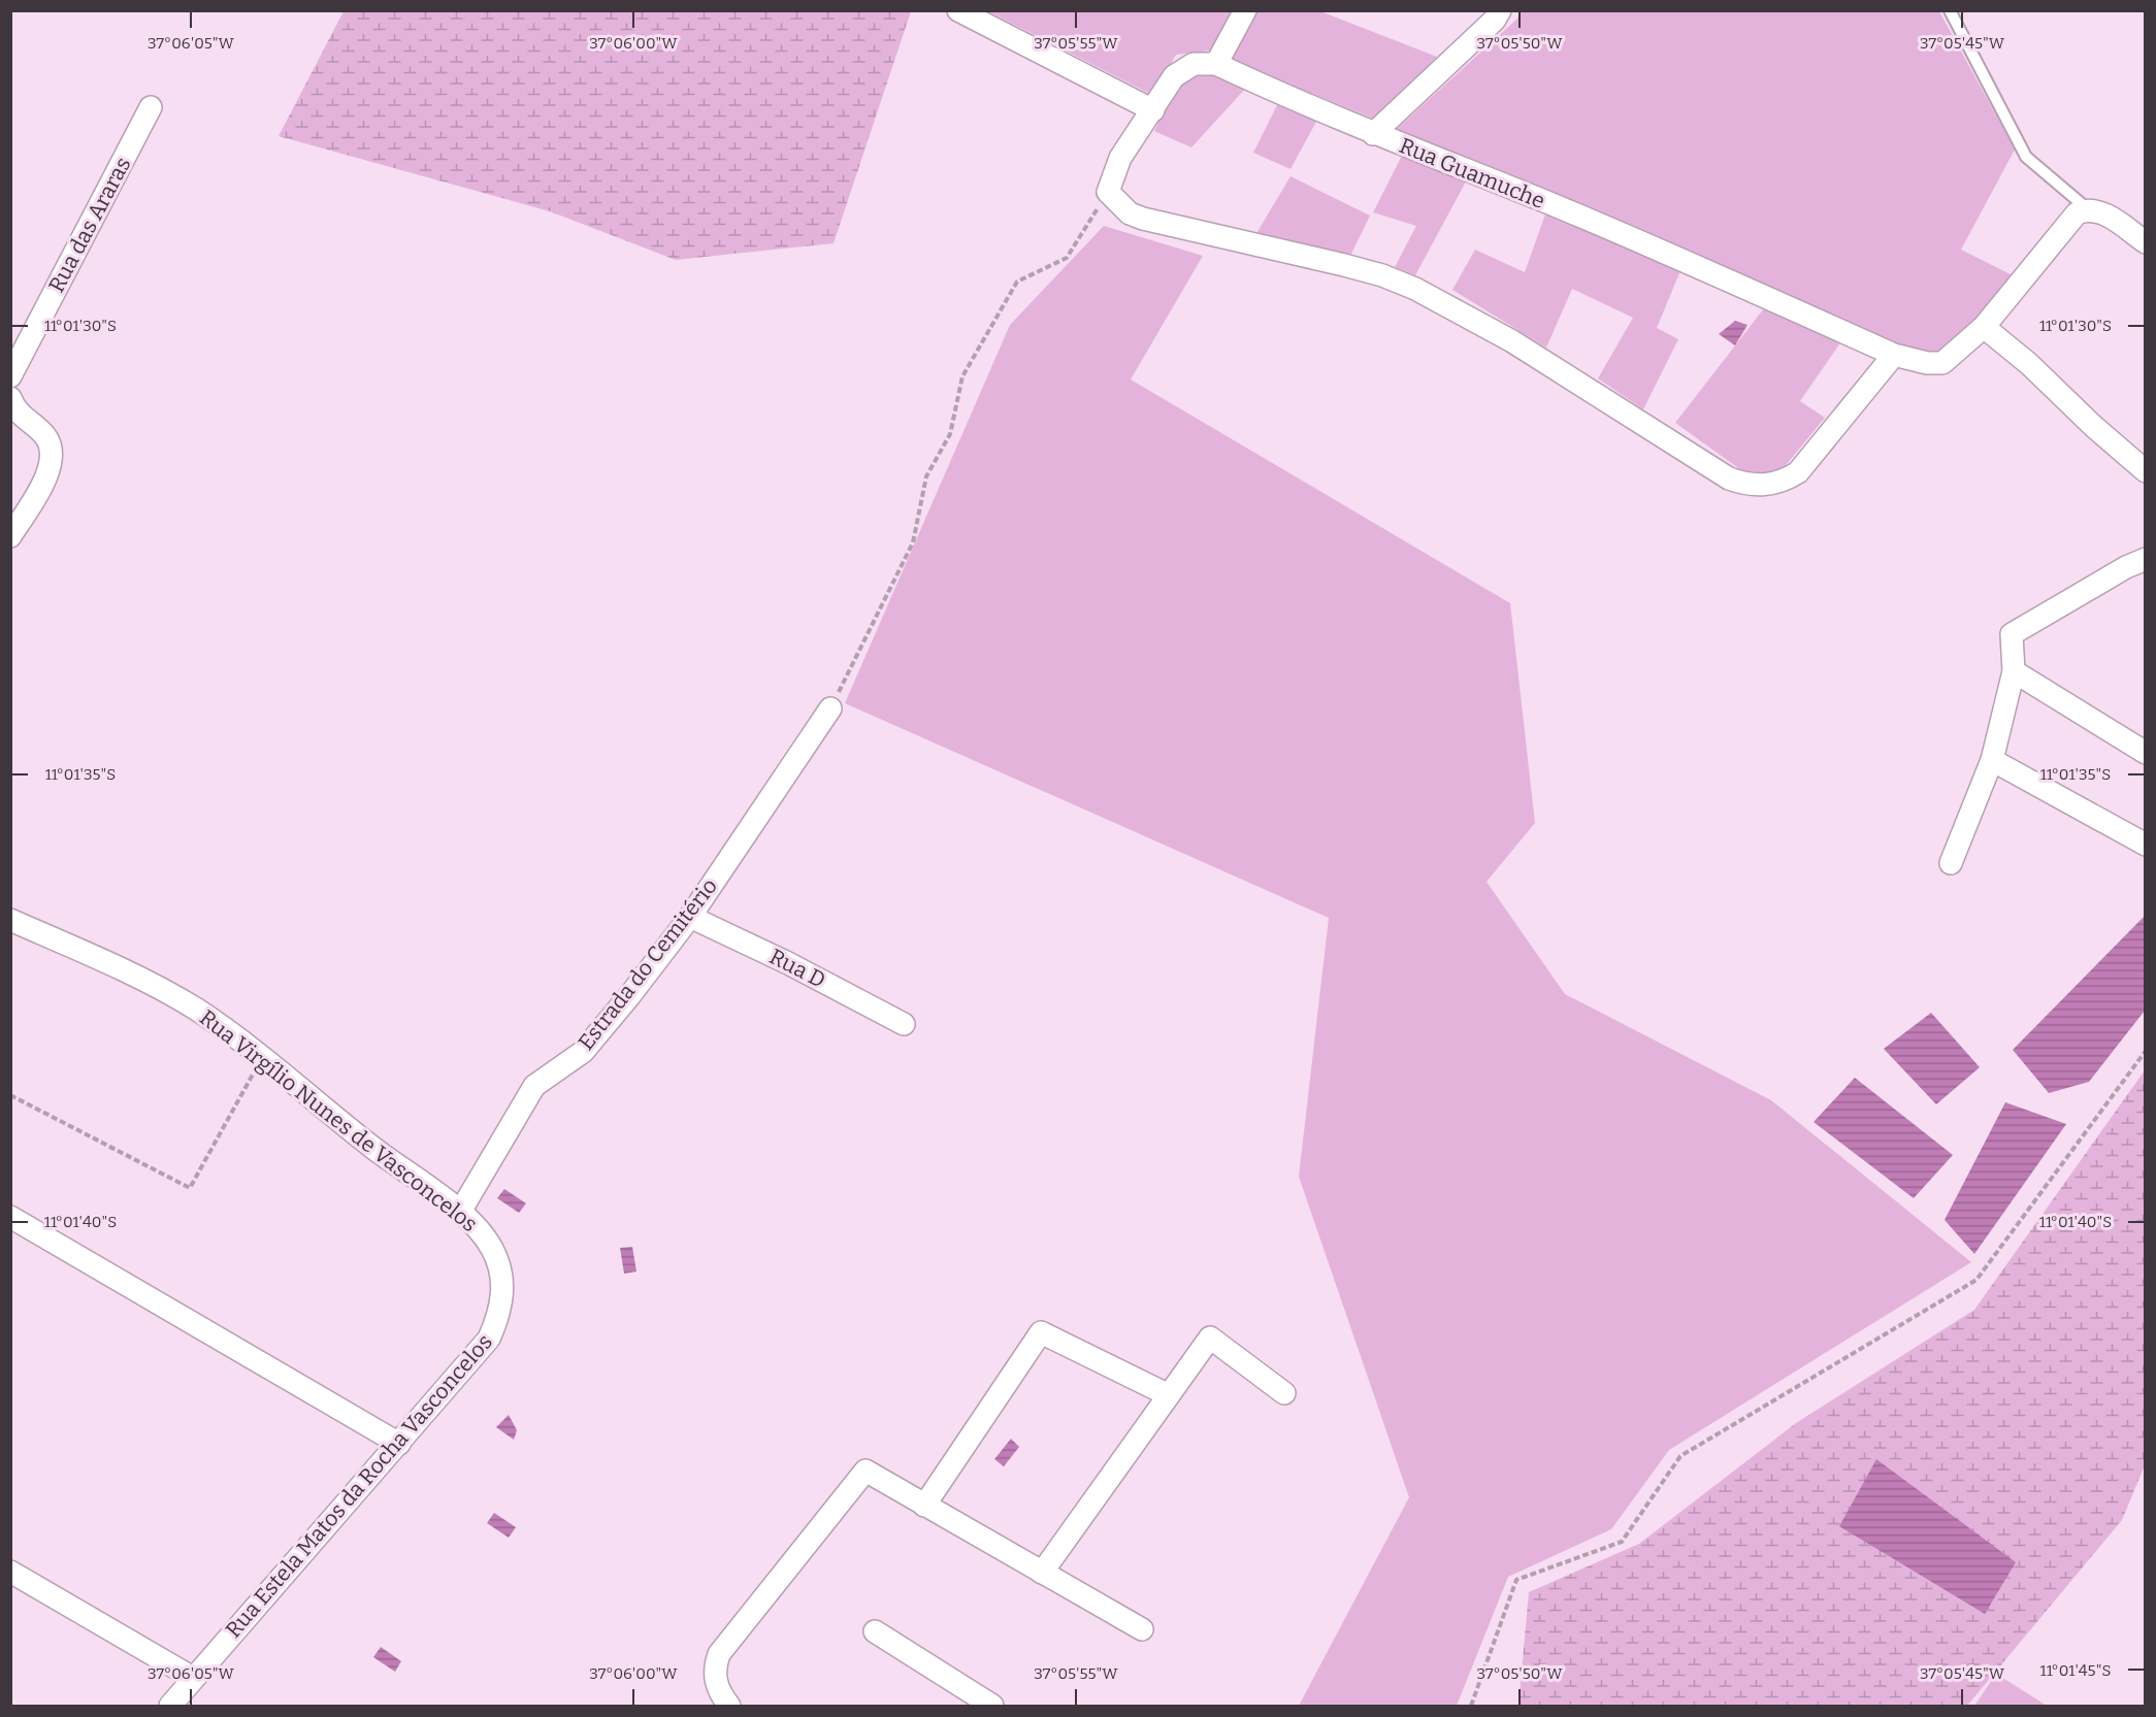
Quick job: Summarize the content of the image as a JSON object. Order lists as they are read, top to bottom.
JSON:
{
  "streets": {
    "street": [
      "Rua Guamuche",
      "Rua das Araras",
      "Estrada do Cemitério",
      "Rua D",
      "Rua Virgílio Nunes de Vasconcelos",
      "Rua Estela Matos da Rocha Vasconcelos"
    ]
  },
  "crossings": [
    ["Estrada do Cemitério", "Rua D"],
    ["Estrada do Cemitério", "Rua Virgílio Nunes de Vasconcelos"],
    ["Rua Virgílio Nunes de Vasconcelos", "Rua Estela Matos da Rocha Vasconcelos"]
  ],
  "coordinates": [
    "37°06'05\"W",
    "37°06'00\"W",
    "37°05'55\"W",
    "37°05'50\"W",
    "37°05'45\"W",
    "11°01'30\"S",
    "11°01'35\"S",
    "11°01'40\"S",
    "11°01'45\"S"
  ]
}
